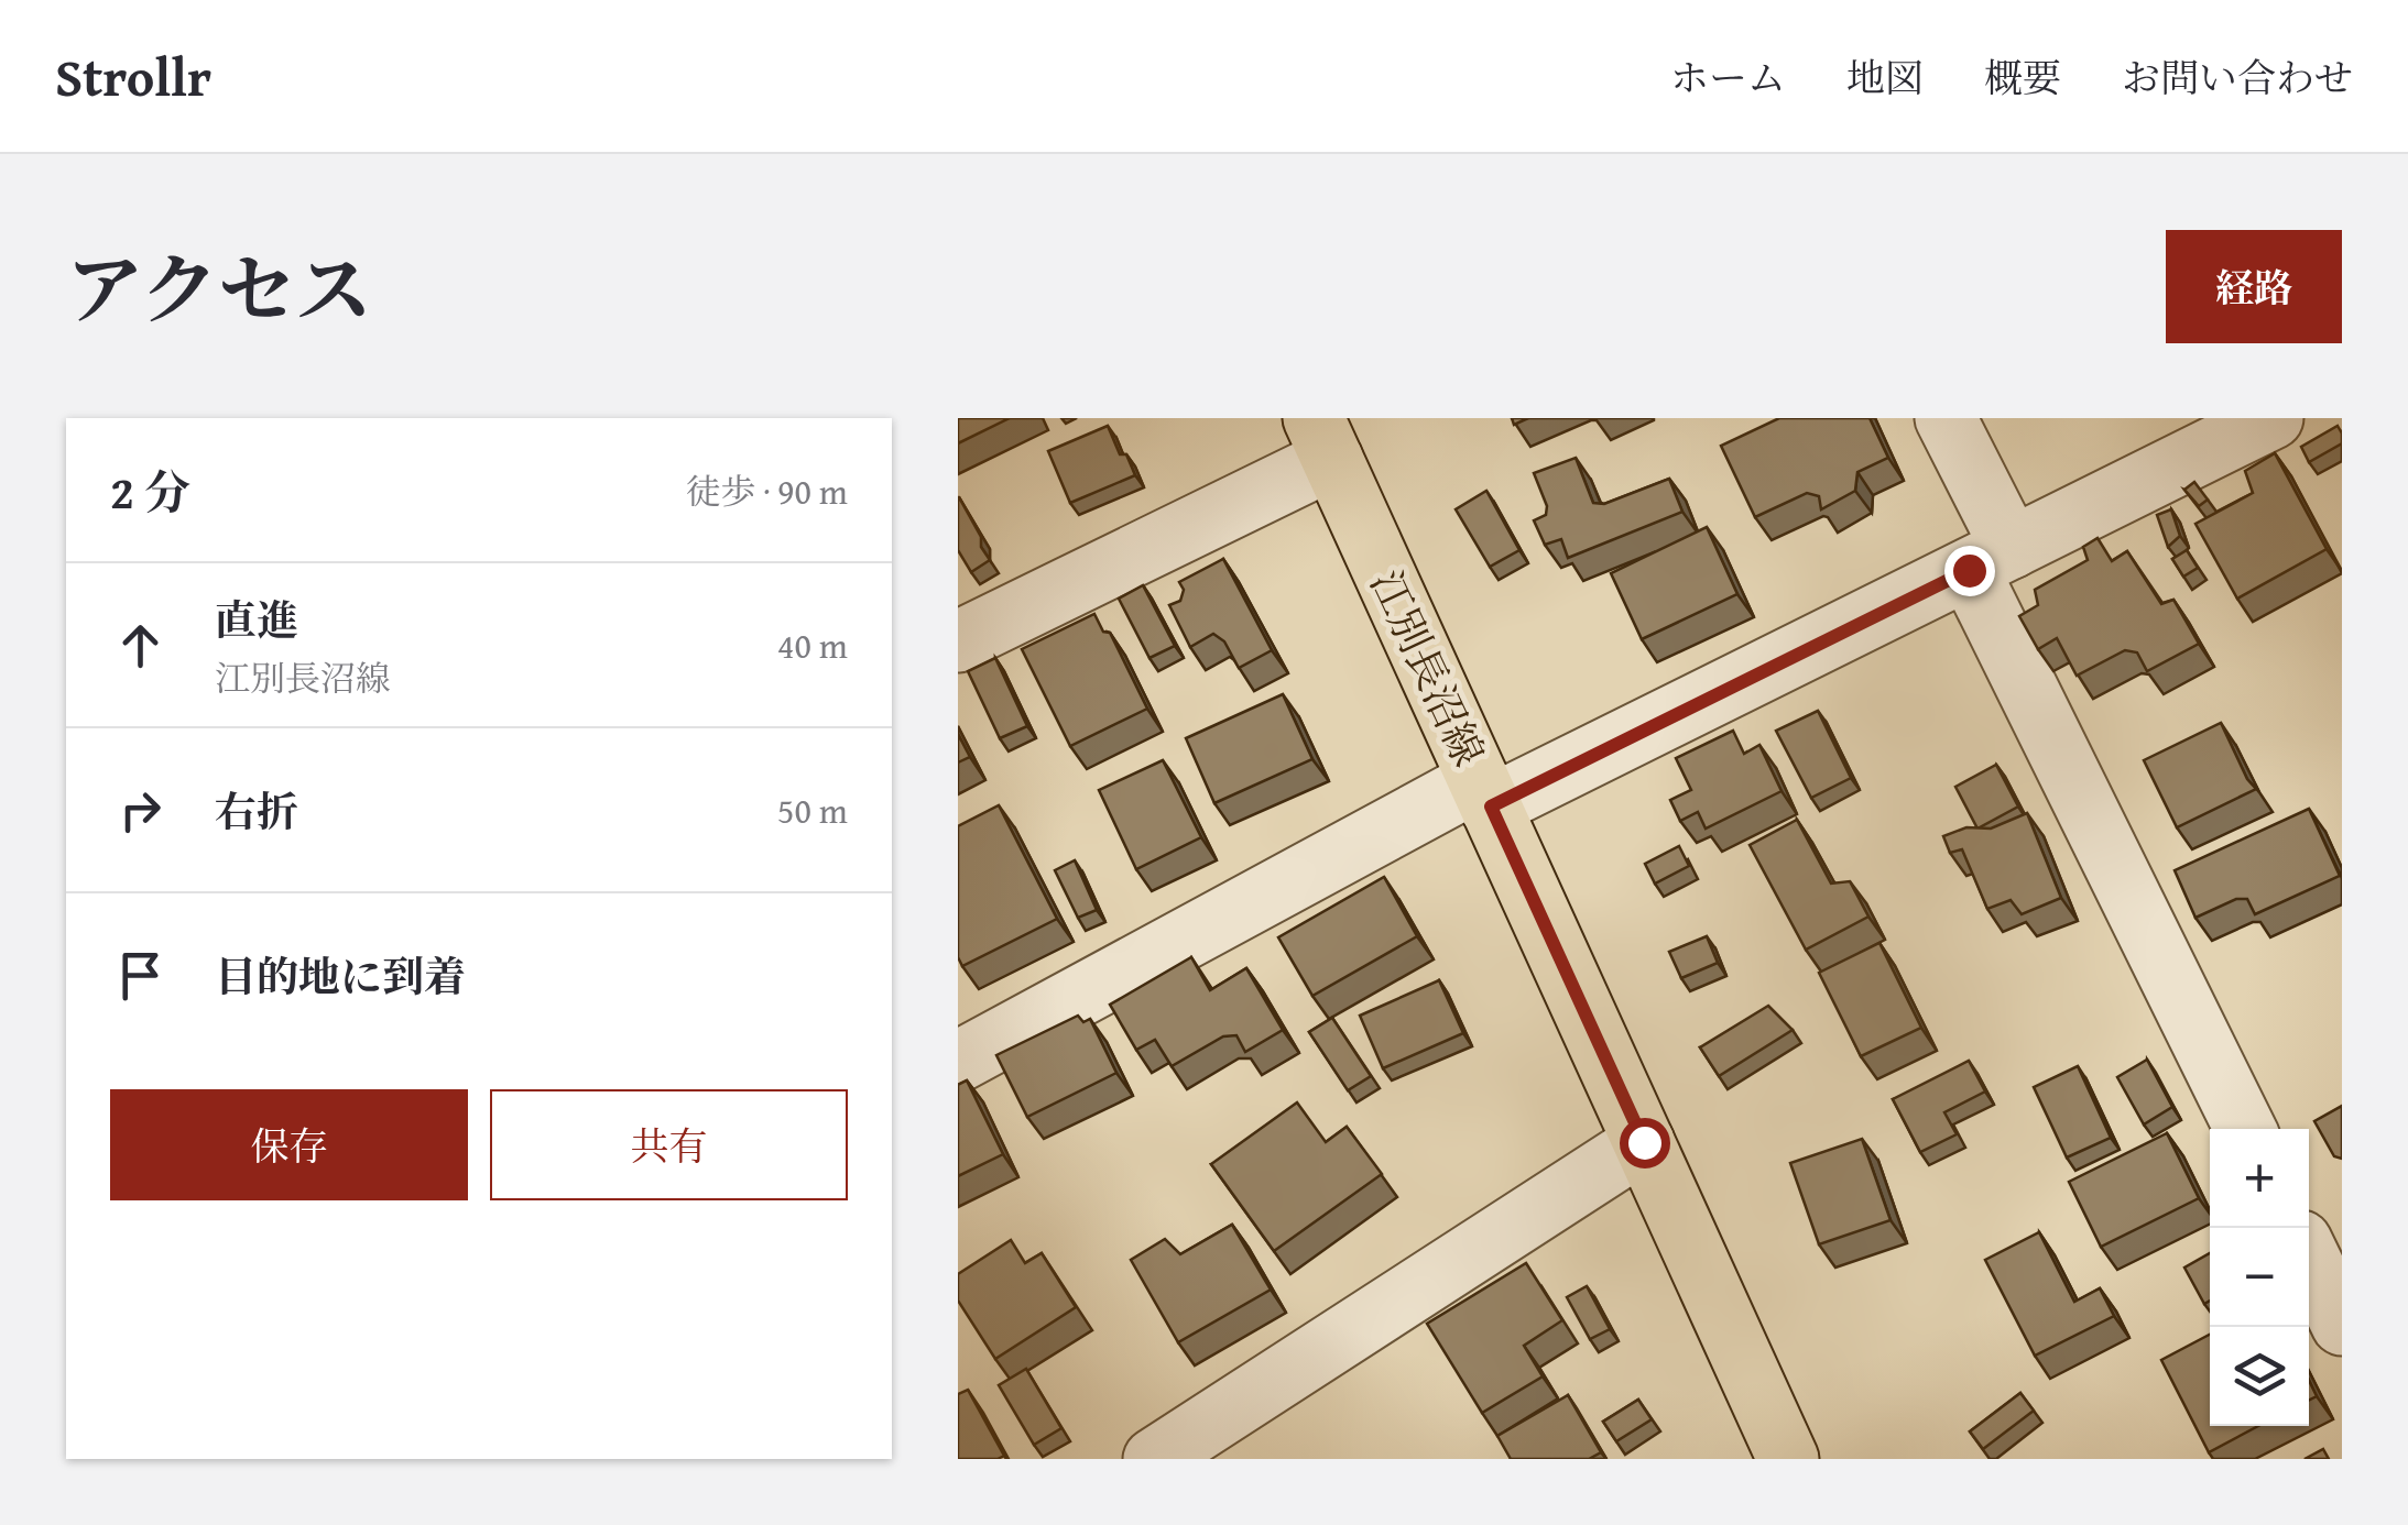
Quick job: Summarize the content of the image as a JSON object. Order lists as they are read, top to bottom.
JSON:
{
  "streets": {
    "main road": ["江別長沼線"]
  },
  "page": {
    "header": "Strollr",
    "nav": [
      "ホーム",
      "地図",
      "概要",
      "お問い合わせ"
    ],
    "title": "アクセス",
    "buttons": [
      "経路",
      ["保存", "共有"]
    ],
    "heading": ["2 分", "徒歩 · 90 m"],
    "list": [
      ["直進", "江別長沼線", "40 m"],
      ["右折", "50 m"],
      "目的地に到着"
    ],
    "map_buttons": ["+", "−"]
  }
}
